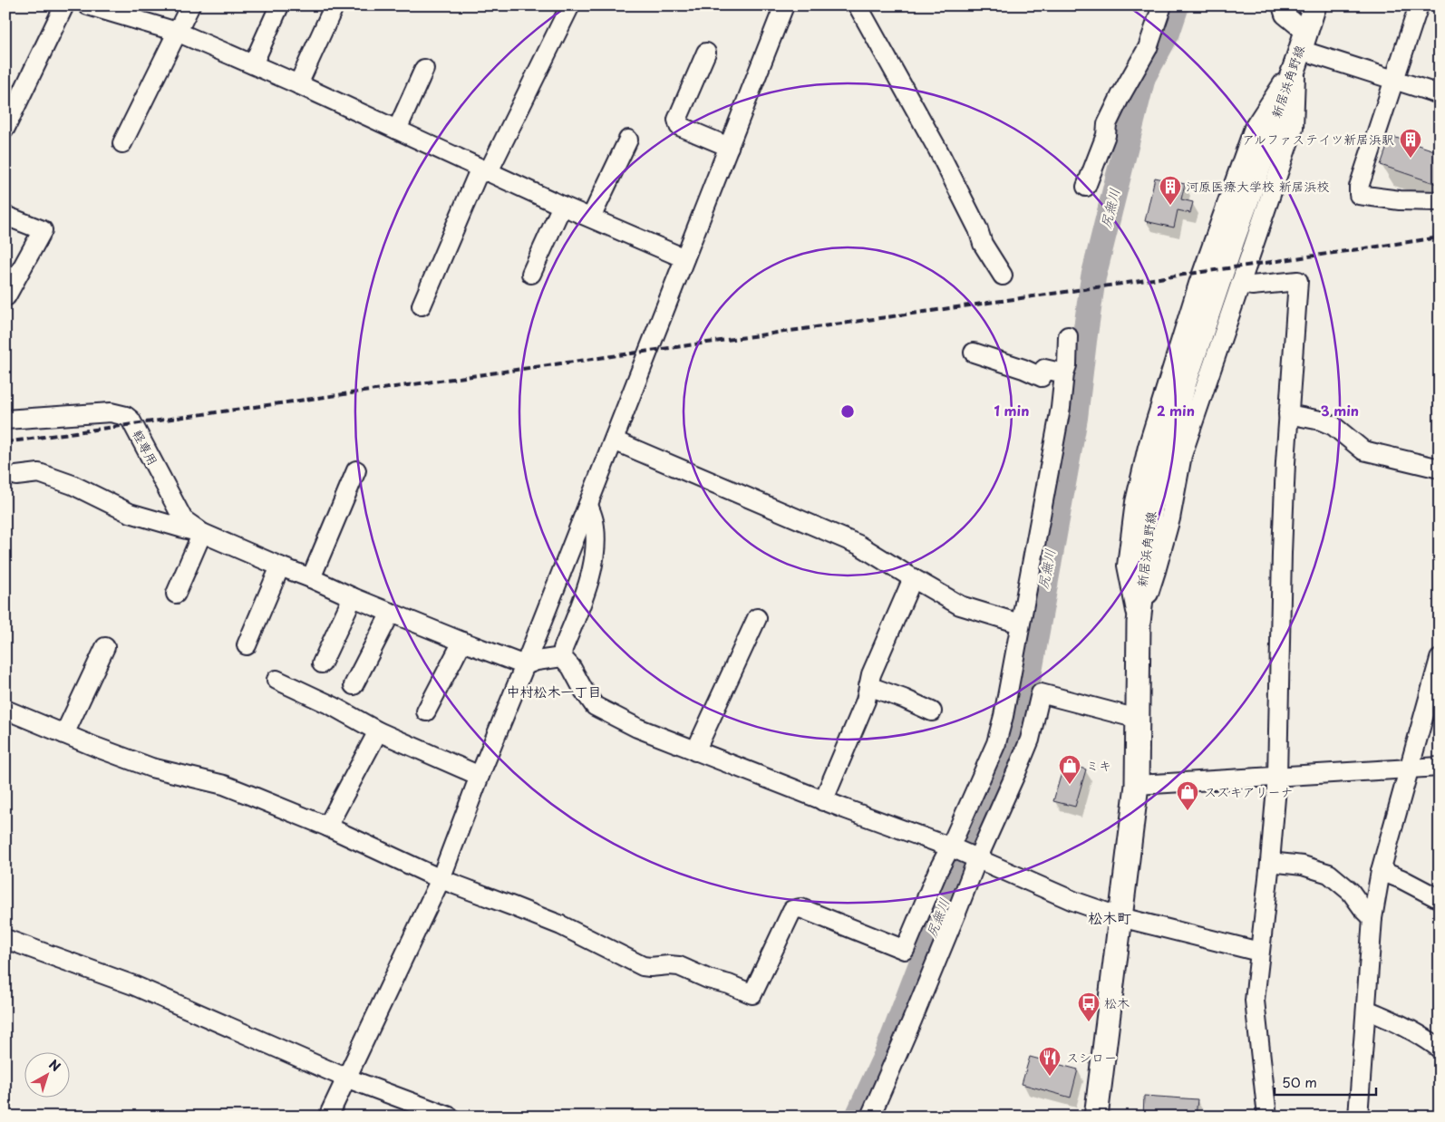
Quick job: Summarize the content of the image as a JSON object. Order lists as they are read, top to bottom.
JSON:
{
  "streets": {
    "main road": ["新居浜角野線"],
    "street": ["軽専用"]
  },
  "districts": ["中村松木一丁目", "松木町"],
  "water": ["尻無川"],
  "places": {
    "building": ["アルファステイツ新居浜駅", "河原医療大学校 新居浜校"],
    "shop": ["ミキ", "スズキアリーナ"],
    "bus stop": ["松木"],
    "restaurant": ["スシロー"]
  },
  "scale_bar": "50 m",
  "north": "top right",
  "rings": ["1 min", "2 min", "3 min"]
}
